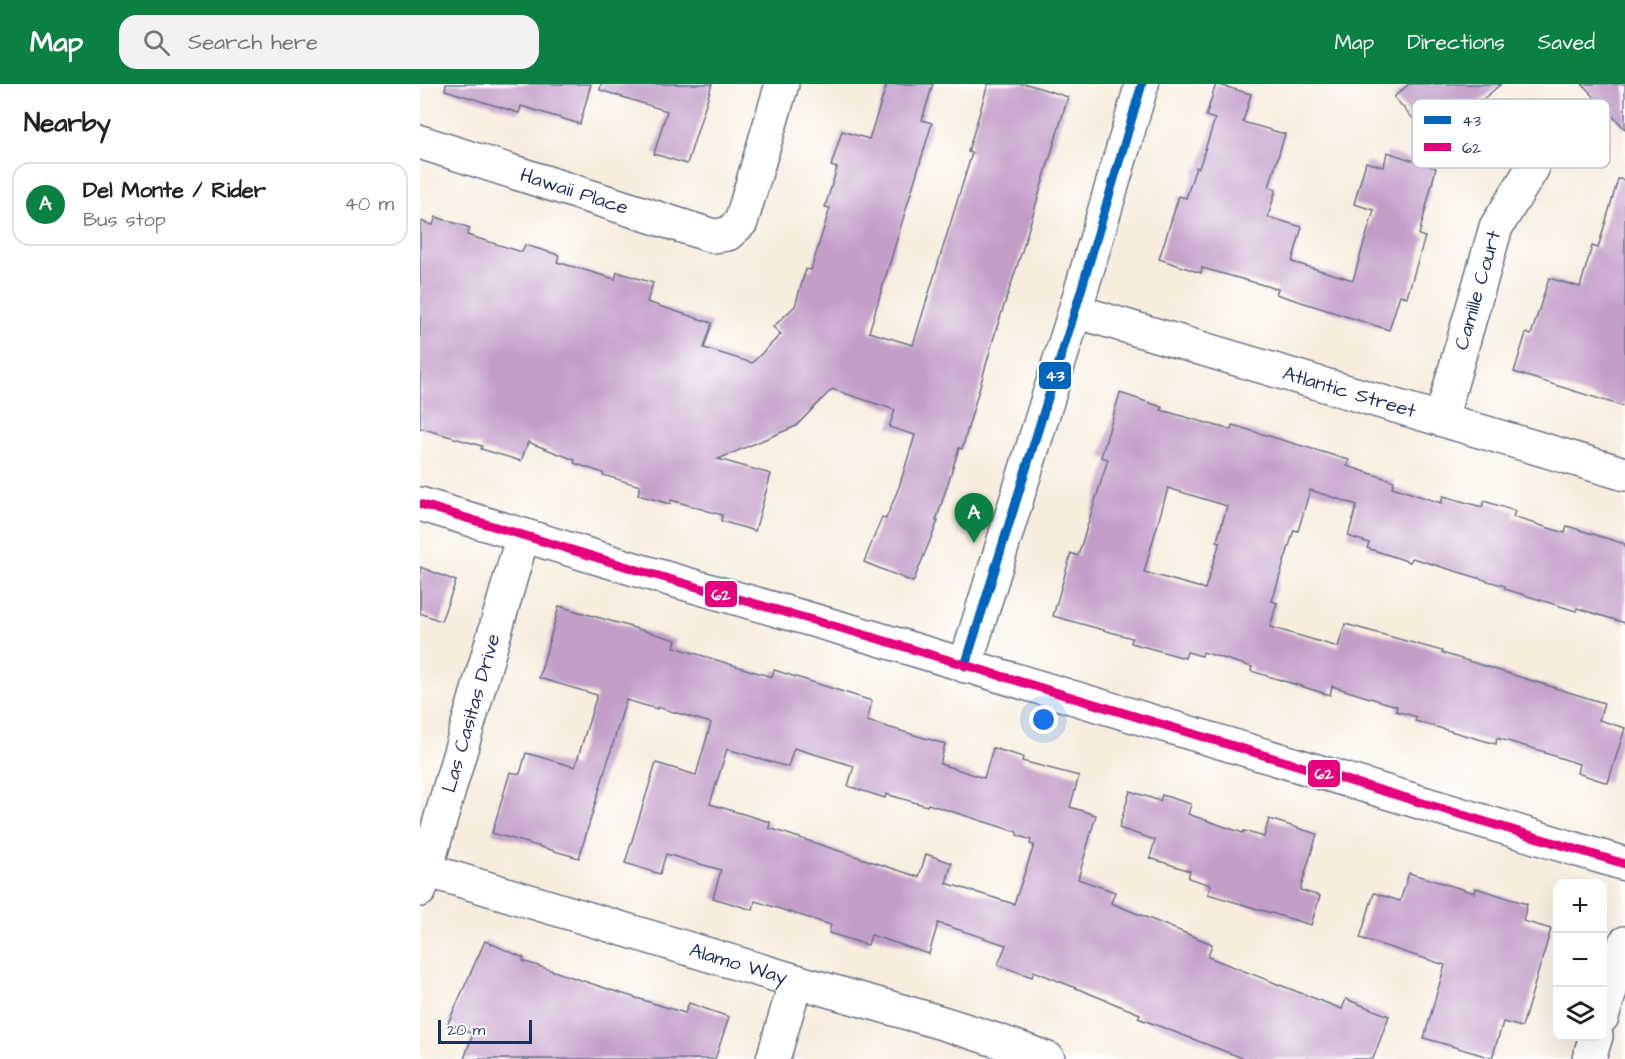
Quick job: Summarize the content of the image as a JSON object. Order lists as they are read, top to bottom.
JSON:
{
  "streets": {
    "street": [
      "Hawaii Place",
      "Camille Court",
      "Atlantic Street",
      "Las Casitas Drive",
      "Alamo Way"
    ]
  },
  "crossings": [
    ["Camille Court", "Atlantic Street"],
    ["Las Casitas Drive", "Alamo Way"]
  ],
  "lines": ["transit line 43", "transit line 62"],
  "legend": ["43", "62"],
  "scale_bar": "20 m",
  "page": {
    "header": "Map",
    "search": "Search here",
    "nav": ["Map", "Directions", "Saved"],
    "heading": "Nearby",
    "list": [
      {
        "mark": "A",
        "name": "Del Monte / Rider",
        "note": "Bus stop",
        "value": "40 m"
      }
    ],
    "pins": "A",
    "map_buttons": ["+", "−"],
    "scale": "20 m"
  }
}
